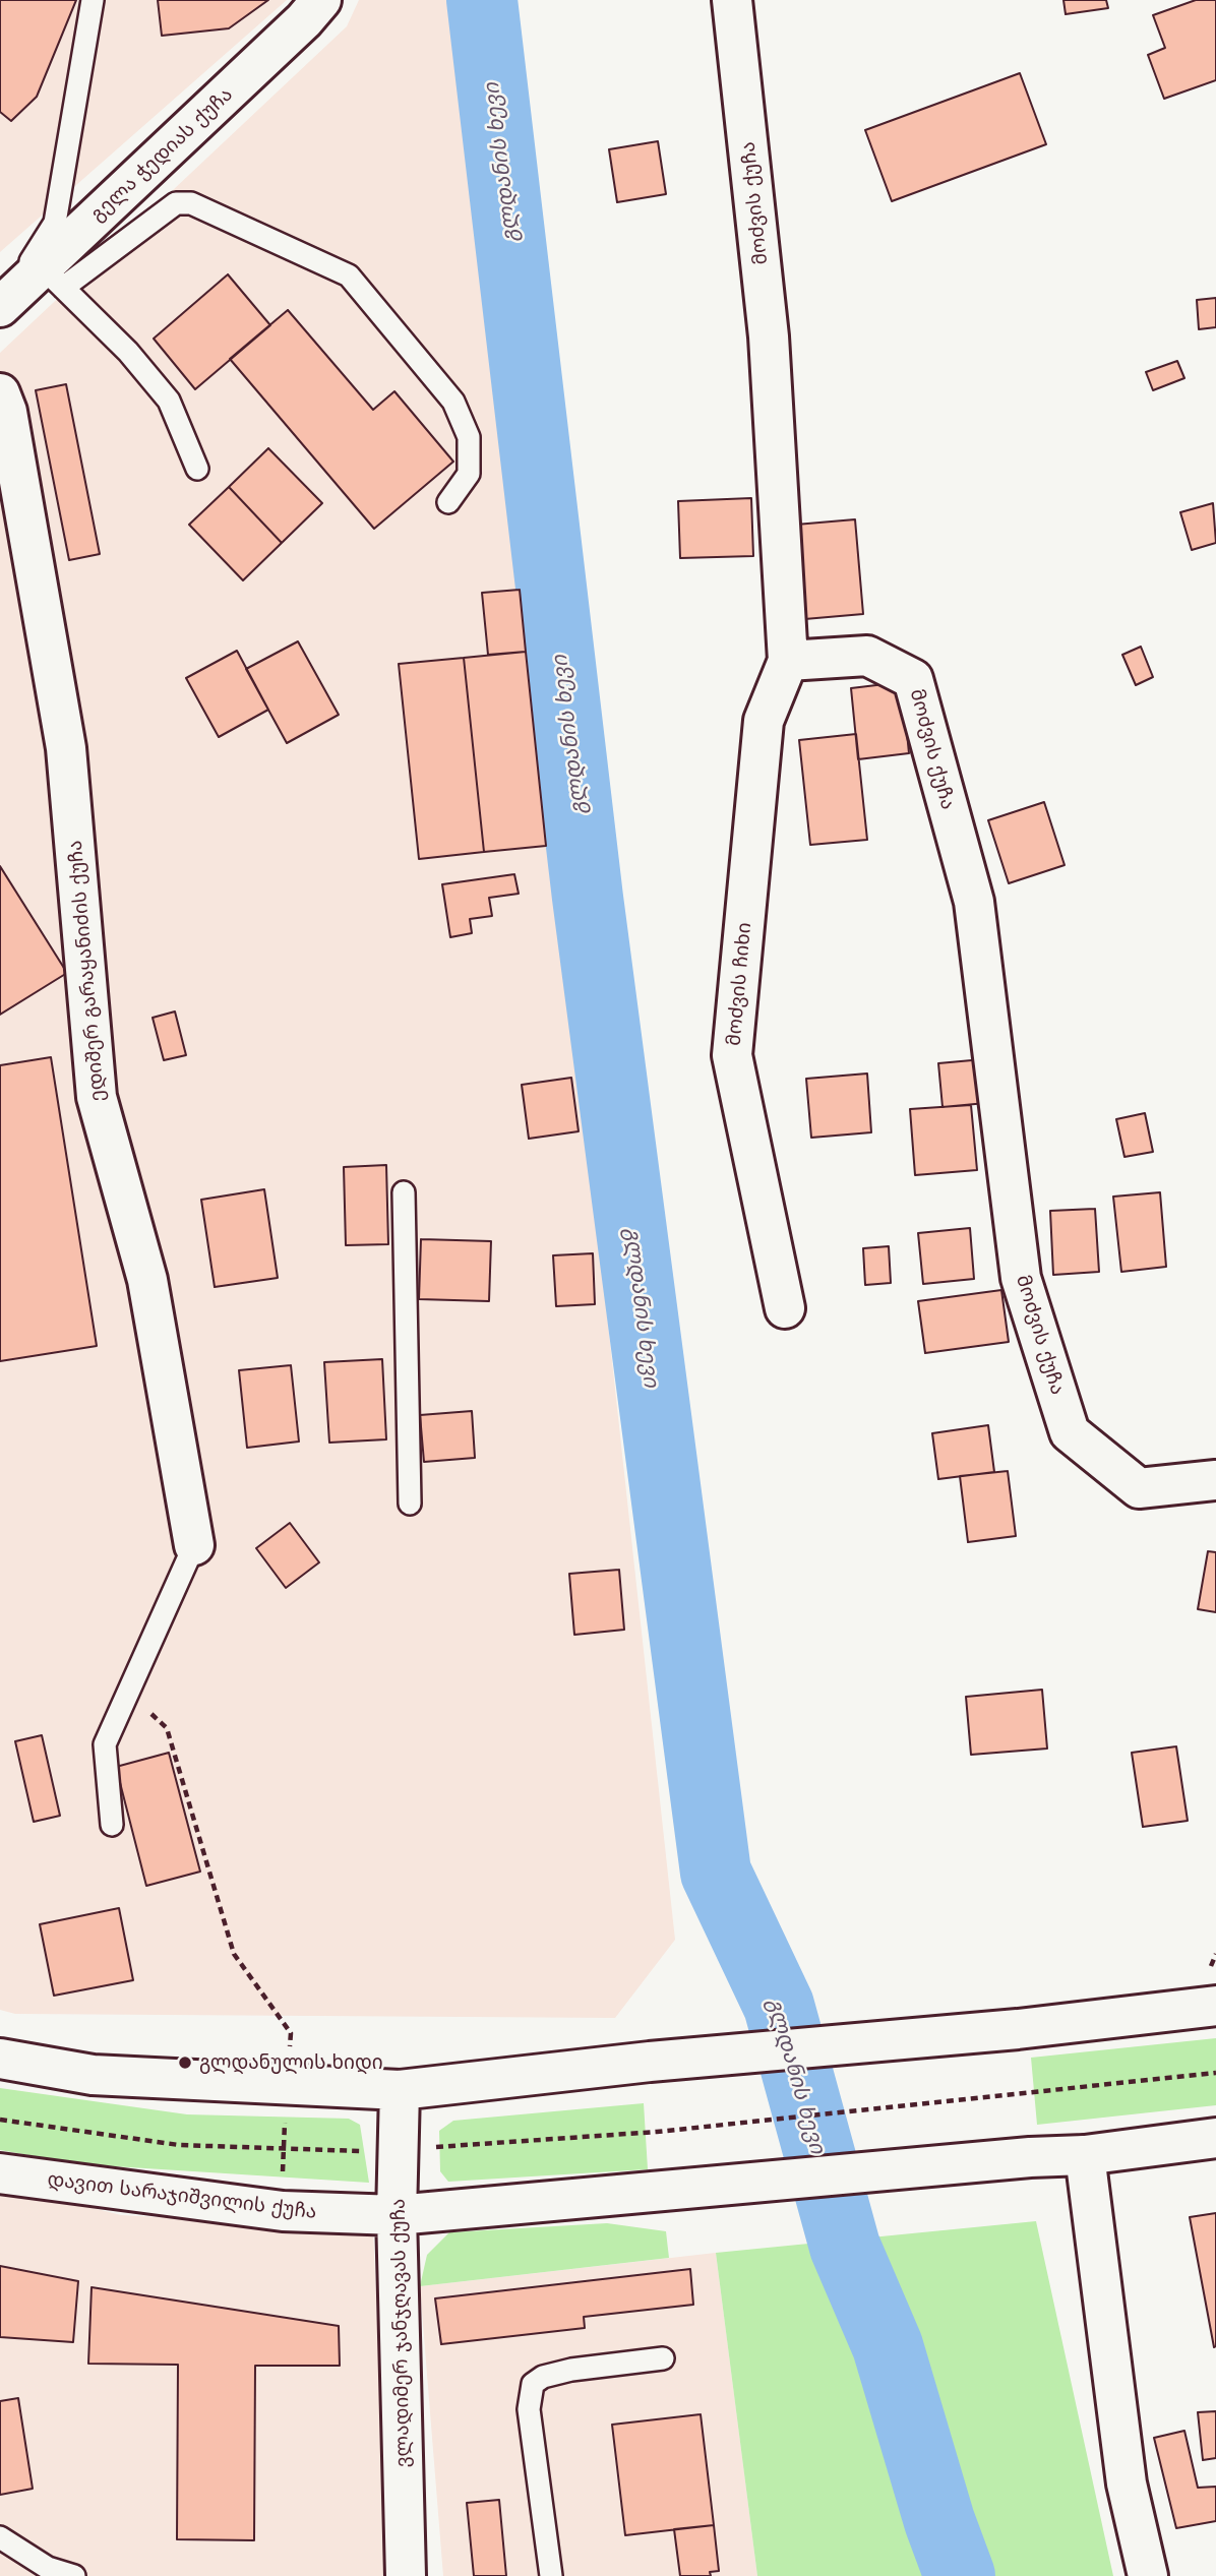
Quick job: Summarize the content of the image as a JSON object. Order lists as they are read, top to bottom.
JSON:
{
  "streets": {
    "street": [
      "გელა ჭედიას ქუჩა",
      "მოძვის ქუჩა",
      "ედიშერ გარაყანიძის ქუჩა",
      "მოძვის ჩიხი",
      "დავით სარაჯიშვილის ქუჩა",
      "ვლადიმერ ჯანჯღავას ქუჩა"
    ]
  },
  "crossings": [
    ["მოძვის ქუჩა", "მოძვის ჩიხი"],
    ["დავით სარაჯიშვილის ქუჩა", "ვლადიმერ ჯანჯღავას ქუჩა"]
  ],
  "water": ["გლდანის ხევი"],
  "places": ["გლდანულის ხიდი"]
}
